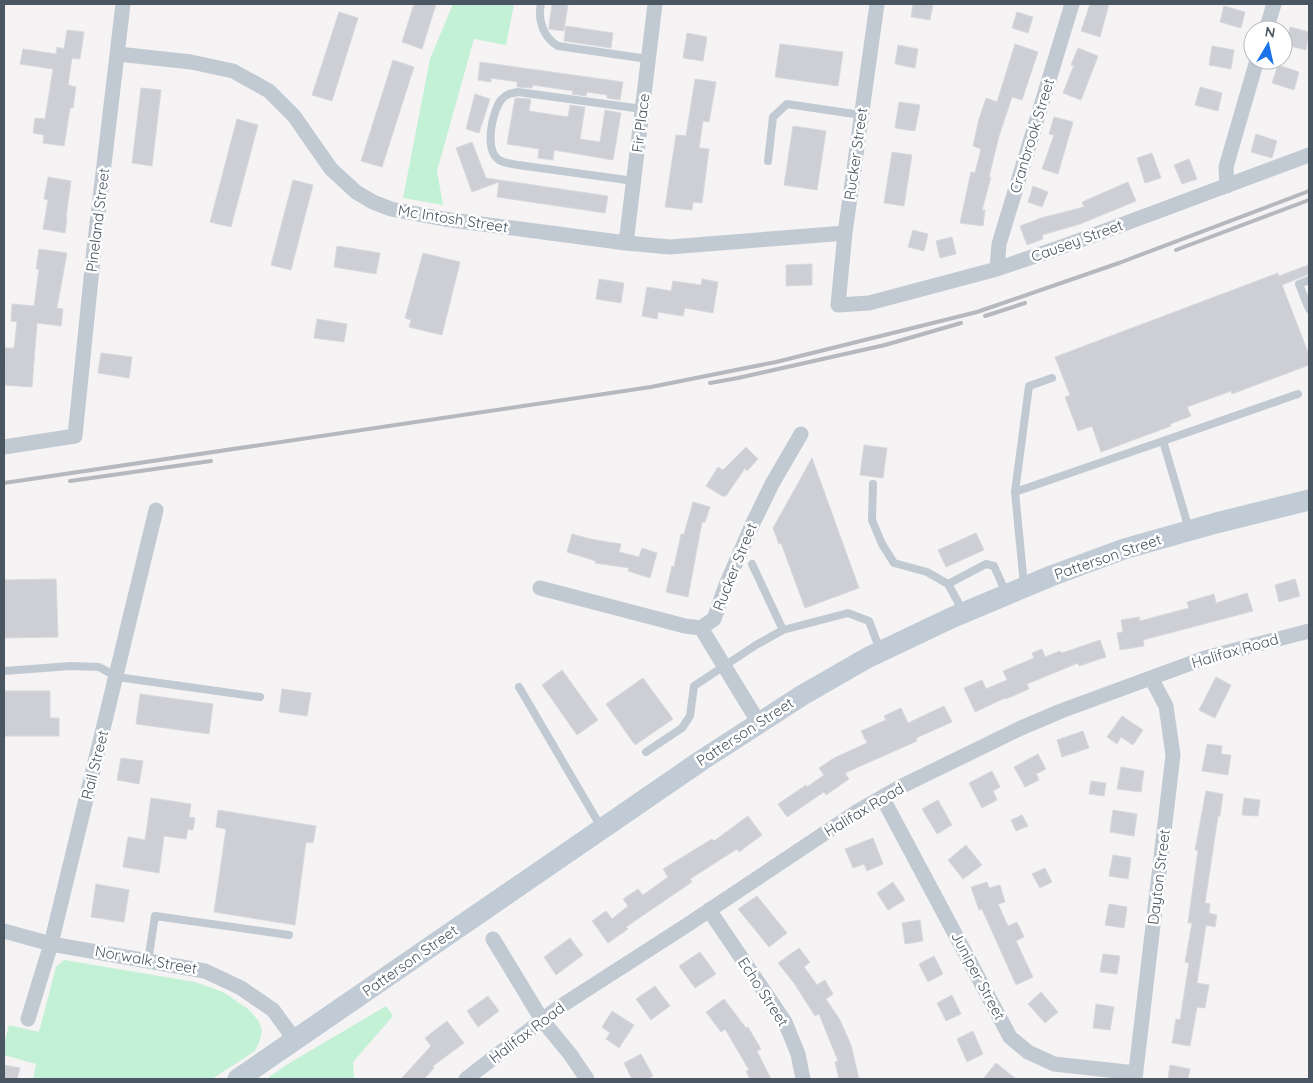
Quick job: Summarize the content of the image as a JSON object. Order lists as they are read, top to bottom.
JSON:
{
  "streets": {
    "main road": ["Patterson Street"],
    "street": [
      "Fir Place",
      "Cranbrook Street",
      "Rucker Street",
      "Mc Intosh Street",
      "Pineland Street",
      "Causey Street",
      "Halifax Road",
      "Rail Street",
      "Dayton Street",
      "Norwalk Street",
      "Juniper Street",
      "Echo Street"
    ]
  },
  "crossings": [
    ["Fir Place", "Mc Intosh Street"],
    ["Cranbrook Street", "Causey Street"],
    ["Rucker Street", "Mc Intosh Street"],
    ["Rucker Street", "Causey Street"],
    ["Mc Intosh Street", "Pineland Street"],
    ["Patterson Street", "Norwalk Street"],
    ["Halifax Road", "Dayton Street"],
    ["Halifax Road", "Juniper Street"],
    ["Halifax Road", "Echo Street"],
    ["Rail Street", "Norwalk Street"],
    ["Dayton Street", "Juniper Street"]
  ],
  "north": "top"
}
